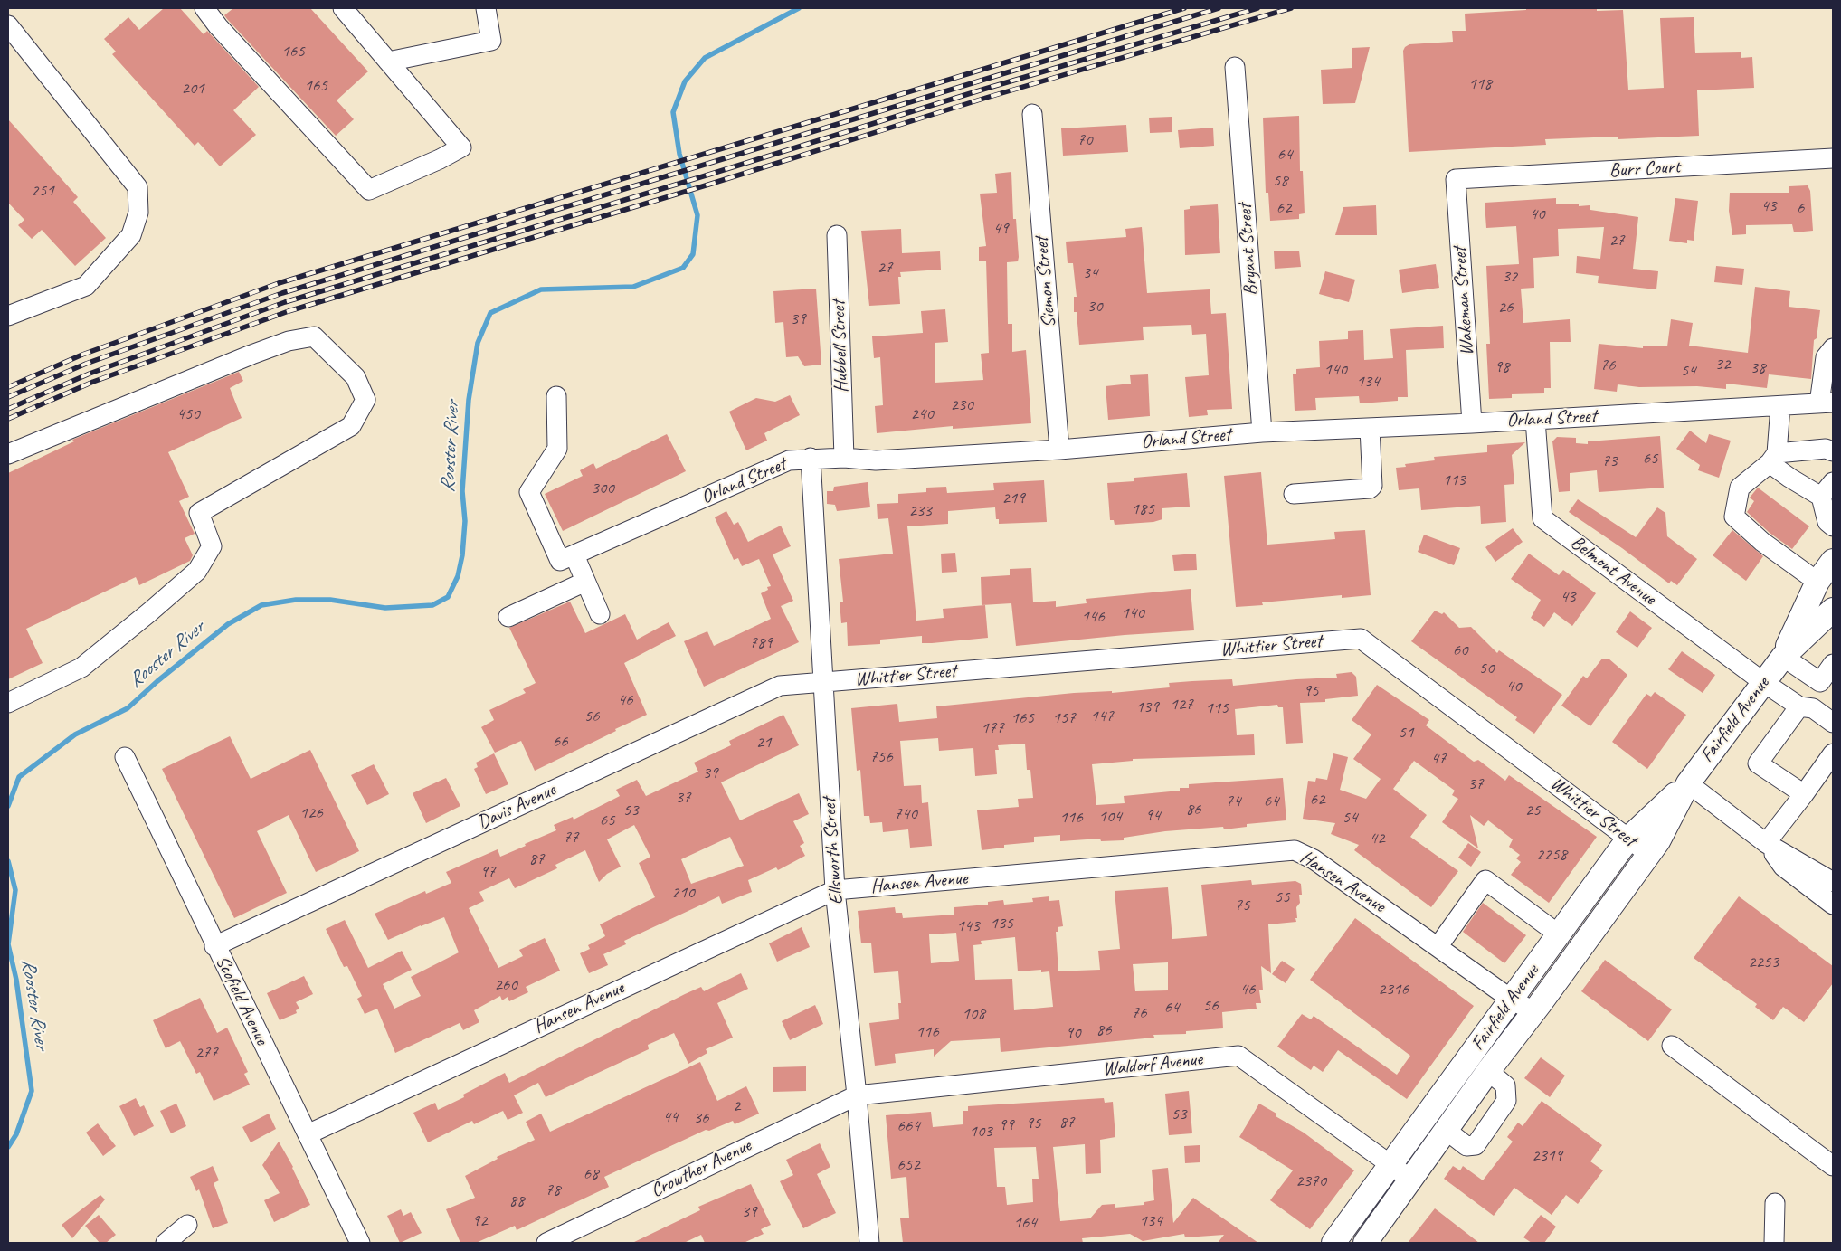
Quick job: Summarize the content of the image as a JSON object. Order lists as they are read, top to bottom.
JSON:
{
  "streets": {
    "main road": ["Fairfield Avenue"],
    "street": [
      "Burr Court",
      "Bryant Street",
      "Siemon Street",
      "Wakeman Street",
      "Hubbell Street",
      "Orland Street",
      "Belmont Avenue",
      "Whittier Street",
      "Davis Avenue",
      "Ellsworth Street",
      "Hansen Avenue",
      "Scofield Avenue",
      "Waldorf Avenue",
      "Crowther Avenue"
    ]
  },
  "crossings": [
    ["Burr Court", "Wakeman Street"],
    ["Bryant Street", "Orland Street"],
    ["Siemon Street", "Orland Street"],
    ["Wakeman Street", "Orland Street"],
    ["Hubbell Street", "Orland Street"],
    ["Orland Street", "Belmont Avenue"],
    ["Orland Street", "Ellsworth Street"],
    ["Belmont Avenue", "Fairfield Avenue"],
    ["Whittier Street", "Fairfield Avenue"],
    ["Whittier Street", "Davis Avenue"],
    ["Whittier Street", "Ellsworth Street"],
    ["Fairfield Avenue", "Hansen Avenue"],
    ["Fairfield Avenue", "Waldorf Avenue"],
    ["Davis Avenue", "Ellsworth Street"],
    ["Davis Avenue", "Scofield Avenue"],
    ["Ellsworth Street", "Hansen Avenue"],
    ["Ellsworth Street", "Waldorf Avenue"],
    ["Ellsworth Street", "Crowther Avenue"],
    ["Hansen Avenue", "Scofield Avenue"],
    ["Waldorf Avenue", "Crowther Avenue"]
  ],
  "water": ["Rooster River"],
  "house_numbers": [
    "165",
    "118",
    "165",
    "201",
    "70",
    "64",
    "58",
    "251",
    "43",
    "62",
    "6",
    "40",
    "49",
    "27",
    "27",
    "34",
    "32",
    "30",
    "26",
    "39",
    "32",
    "76",
    "98",
    "38",
    "140",
    "54",
    "134",
    "230",
    "450",
    "240",
    "65",
    "73",
    "113",
    "300",
    "219",
    "185",
    "233",
    "43",
    "140",
    "146",
    "789",
    "60",
    "50",
    "40",
    "95",
    "46",
    "127",
    "139",
    "115",
    "56",
    "147",
    "165",
    "157",
    "177",
    "51",
    "66",
    "21",
    "756",
    "47",
    "39",
    "37",
    "37",
    "62",
    "74",
    "64",
    "86",
    "53",
    "25",
    "126",
    "740",
    "94",
    "104",
    "116",
    "54",
    "65",
    "77",
    "42",
    "2258",
    "87",
    "97",
    "210",
    "55",
    "75",
    "135",
    "143",
    "2253",
    "260",
    "46",
    "2316",
    "56",
    "64",
    "76",
    "108",
    "86",
    "116",
    "90",
    "277",
    "2",
    "53",
    "44",
    "36",
    "87",
    "95",
    "99",
    "664",
    "103",
    "2319",
    "652",
    "68",
    "2370",
    "78",
    "88",
    "39",
    "92",
    "134",
    "164"
  ]
}
